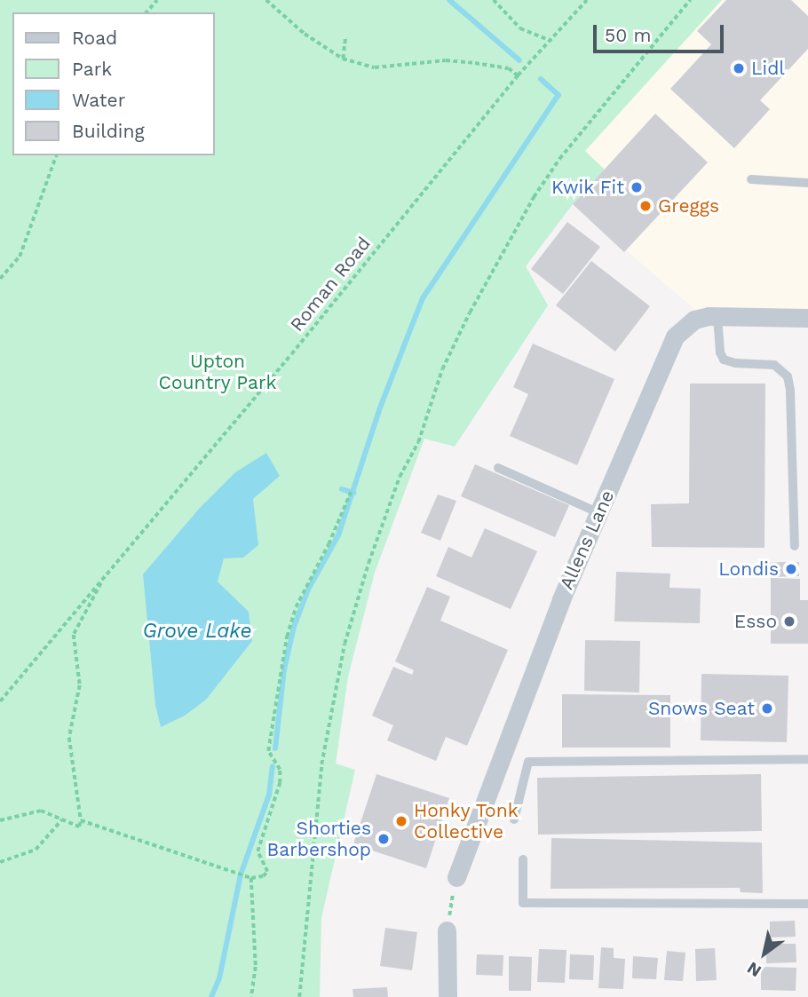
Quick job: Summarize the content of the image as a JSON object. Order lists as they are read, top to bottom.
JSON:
{
  "streets": {
    "street": ["Allens Lane"],
    "path": ["Roman Road"]
  },
  "water": ["Grove Lake"],
  "parks": ["Upton Country Park"],
  "places": [
    "Lidl",
    "Kwik Fit",
    "Greggs",
    "Londis",
    "Esso",
    "Snows Seat",
    "Honky Tonk Collective",
    "Shorties Barbershop"
  ],
  "legend": [
    "Road",
    "Park",
    "Water",
    "Building"
  ],
  "scale_bar": "50 m",
  "north": "bottom left"
}
